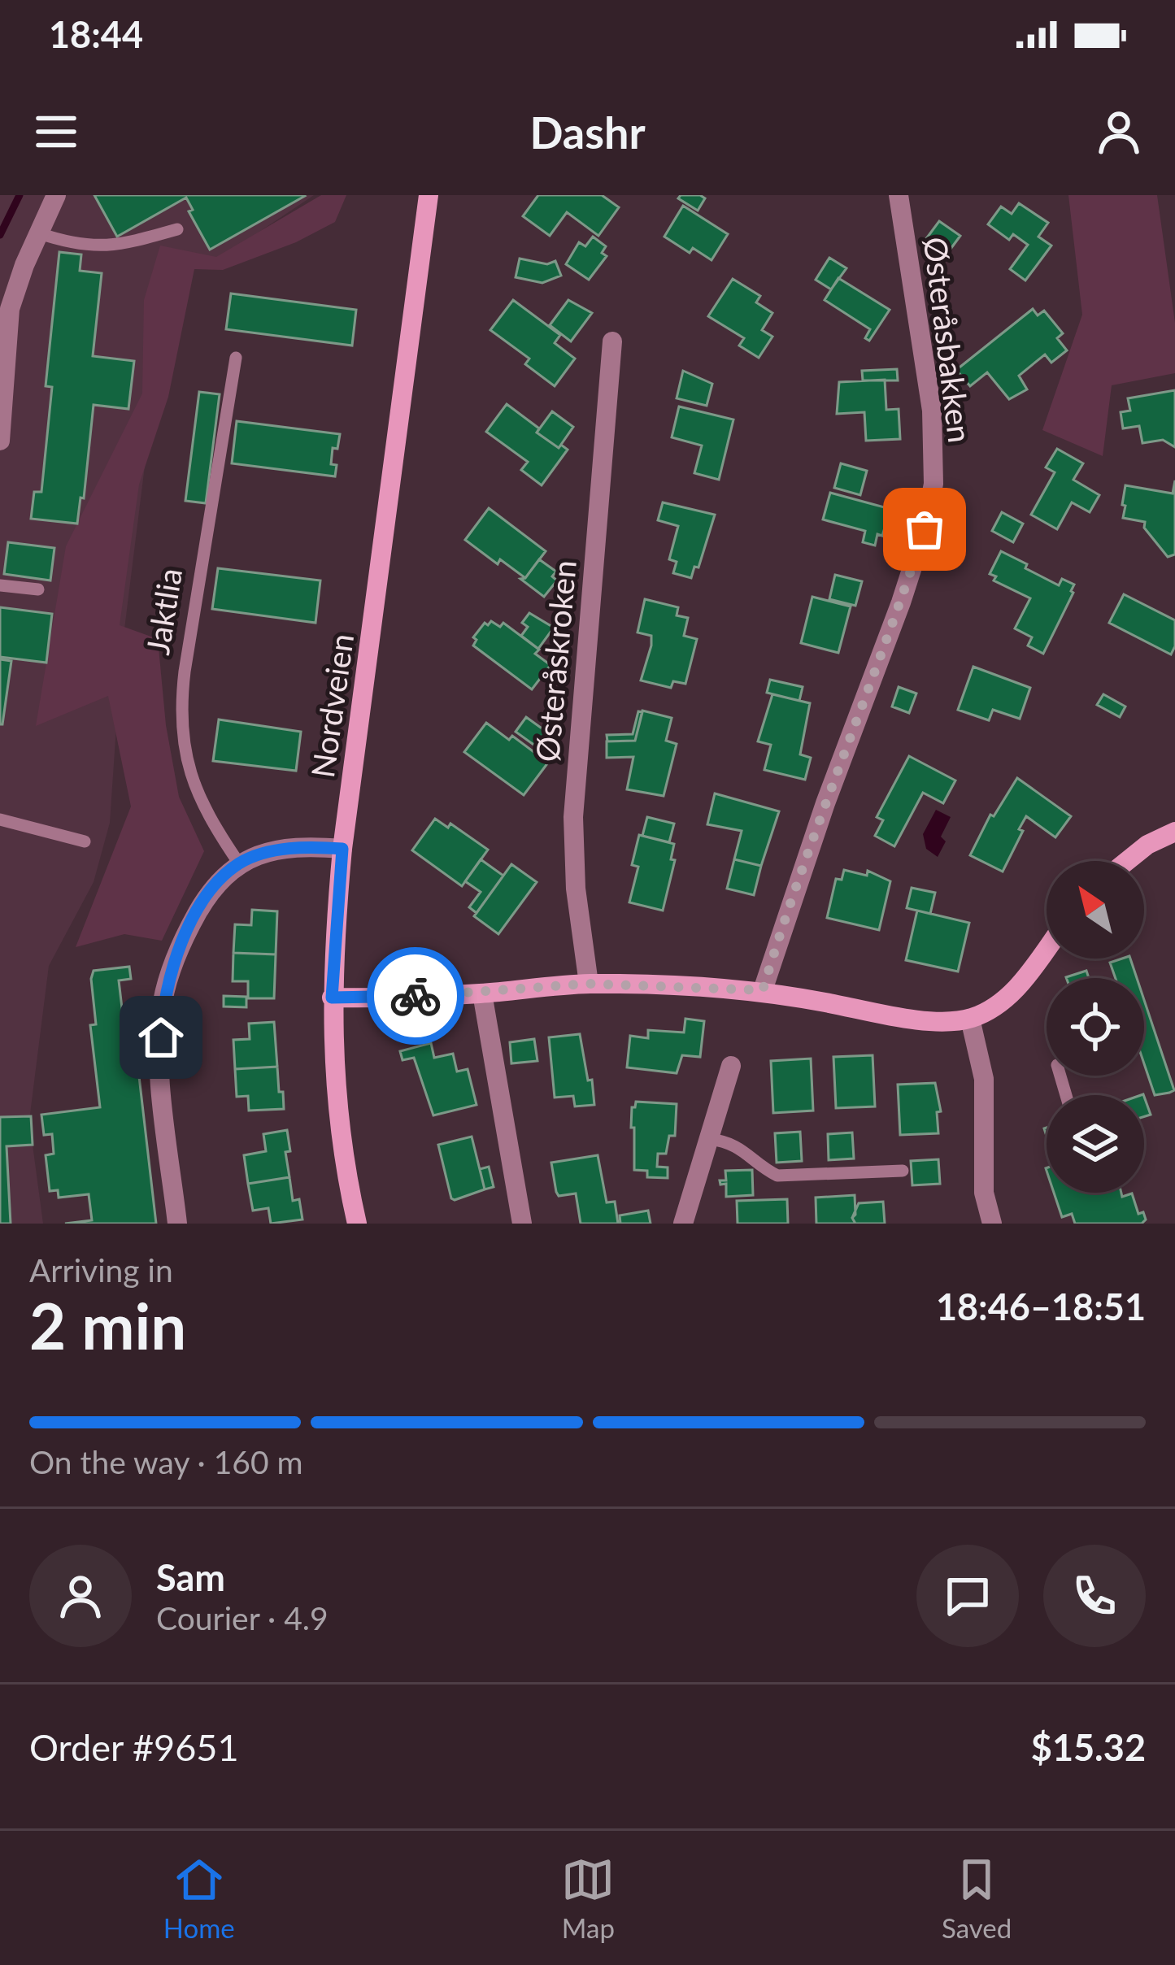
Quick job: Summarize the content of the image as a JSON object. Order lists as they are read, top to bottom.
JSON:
{
  "streets": {
    "main road": ["Nordveien"],
    "street": ["Østeråsbakken", "Østeråskroken"],
    "lane": ["Jaktlia"]
  },
  "north": "top left",
  "page": {
    "status": "18:44",
    "header": "Dashr",
    "heading": ["2 min", "Arriving in", "18:46–18:51"],
    "panel": [
      "Sam",
      "Courier · 4.9",
      "Order #9651",
      "$15.32"
    ],
    "bar": "On the way · 160 m",
    "tabs": ["Home", "Map", "Saved"]
  }
}
